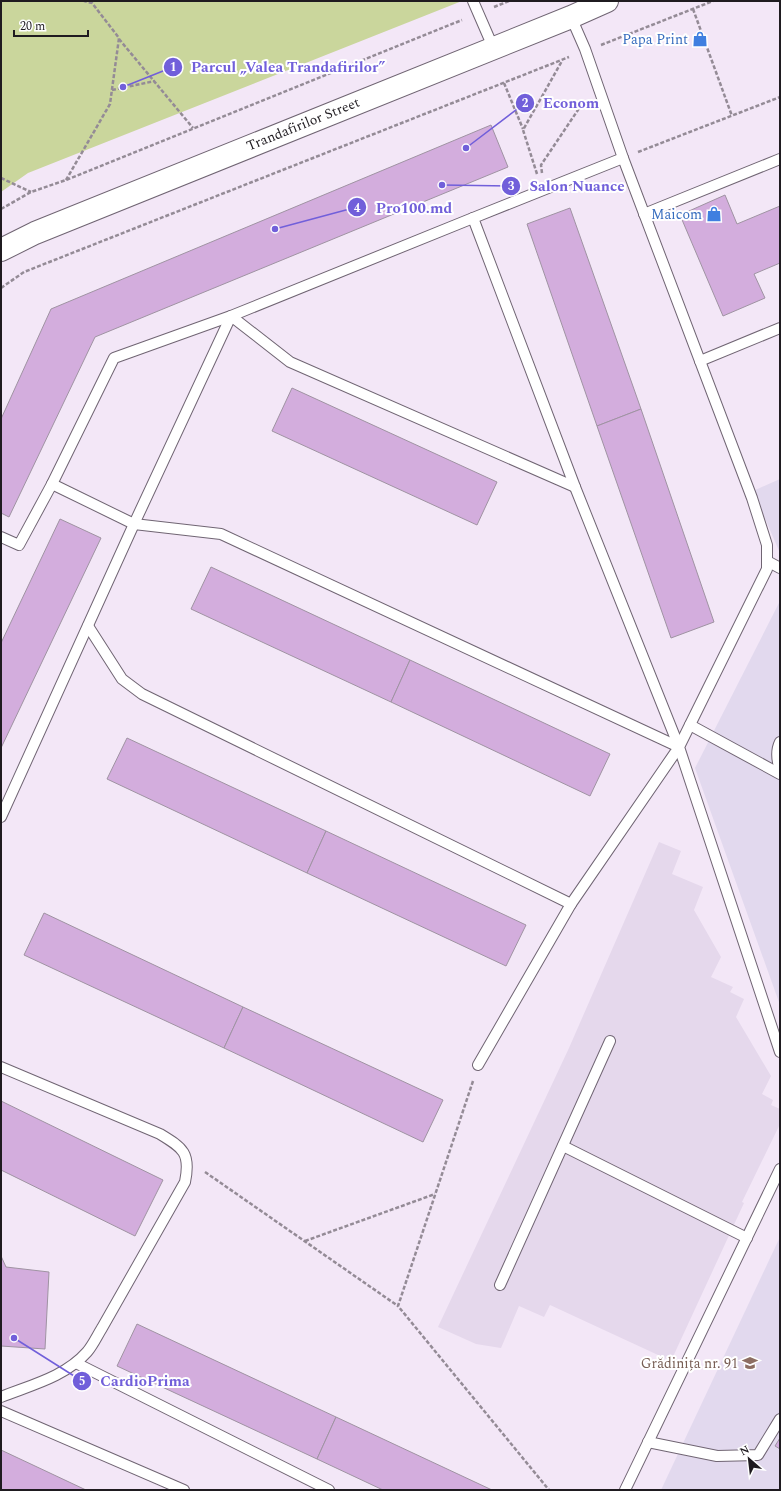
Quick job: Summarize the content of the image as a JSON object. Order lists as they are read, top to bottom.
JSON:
{
  "streets": {
    "main road": ["Trandafirilor Street"]
  },
  "places": {
    "shop": ["Papa Print", "Maicom"],
    "other": [
      "Parcul „Valea Trandafirilor”",
      "Econom",
      "Salon Nuance",
      "Pro100.md",
      "CardioPrima"
    ],
    "school or university": ["Grădinița nr. 91"]
  },
  "scale_bar": "20 m",
  "north": "top left"
}
